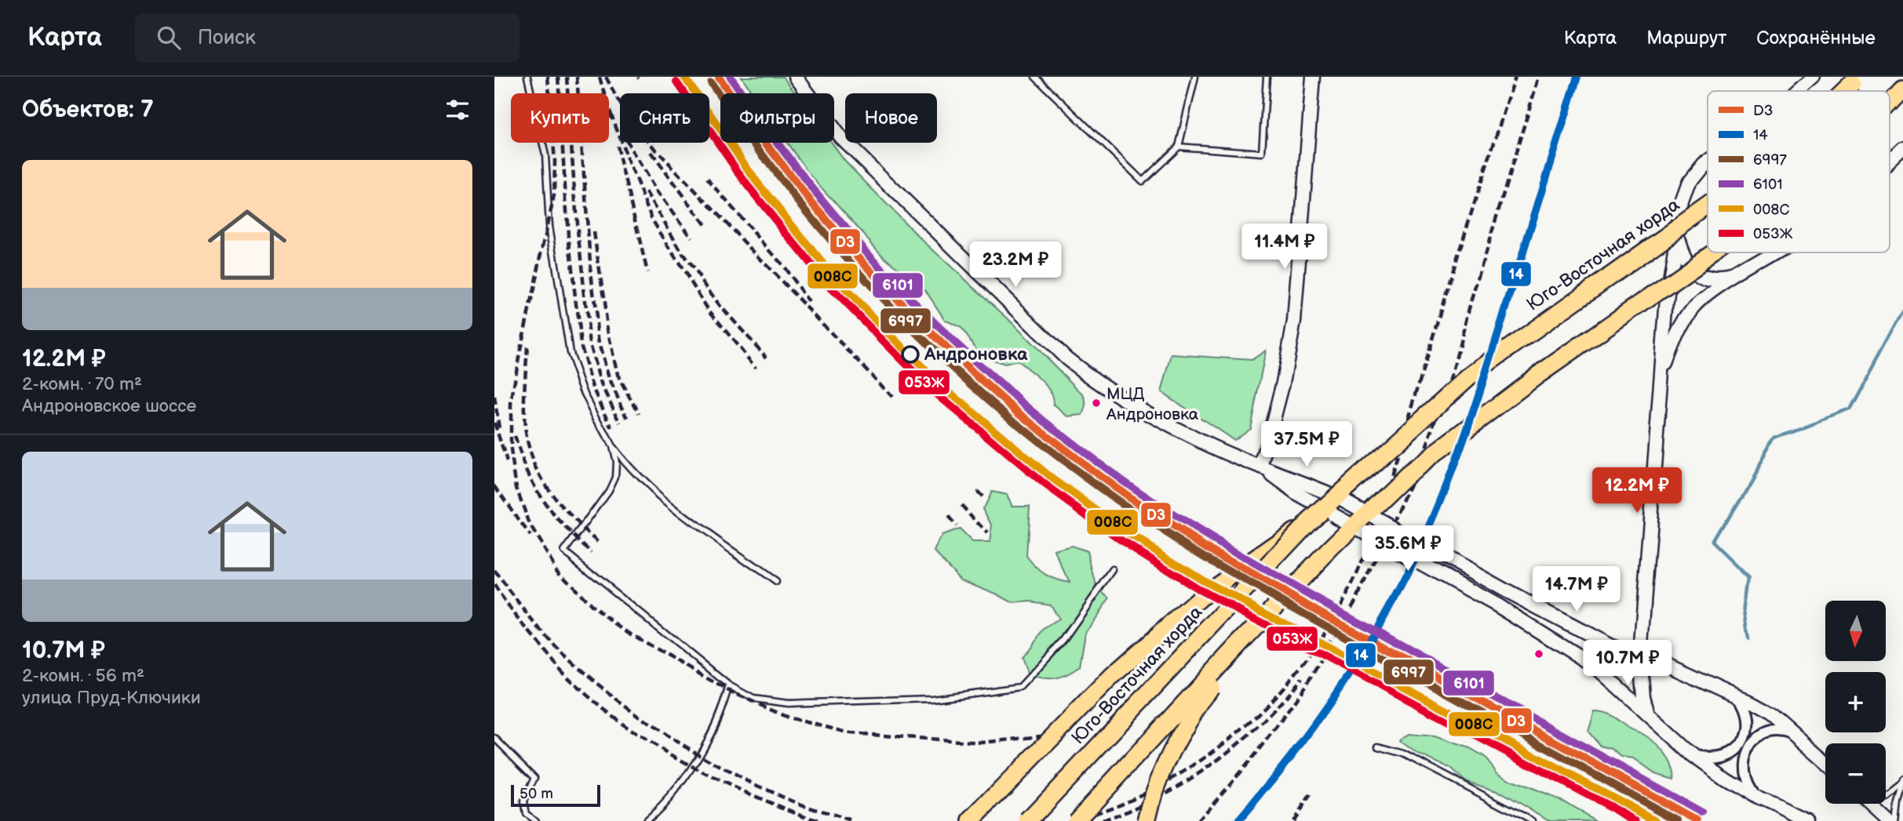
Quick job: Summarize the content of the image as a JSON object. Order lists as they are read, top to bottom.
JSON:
{
  "streets": {
    "main road": ["Юго-Восточная хорда"]
  },
  "places": ["Андроновка", "МЦД Андроновка"],
  "lines": [
    "transit line D3",
    "transit line 14",
    "transit line 6101",
    "transit line 008С",
    "transit line 6997",
    "transit line 053Ж"
  ],
  "legend": [
    "D3",
    "14",
    "6997",
    "6101",
    "008С",
    "053Ж"
  ],
  "scale_bar": "50 m",
  "north": "bottom",
  "page": {
    "header": "Карта",
    "search": "Поиск",
    "nav": ["Карта", "Маршрут", "Сохранённые"],
    "heading": "Объектов: 7",
    "chip": [
      "Купить",
      "Снять",
      "Фильтры",
      "Новое"
    ],
    "list": [
      {
        "name": "12.2M ₽",
        "note": "2-комн. · 70 m² · Андроновское шоссе"
      },
      {
        "name": "10.7M ₽",
        "note": "2-комн. · 56 m² · улица Пруд-Ключики"
      }
    ],
    "price": [
      "11.4M ₽",
      "23.2M ₽",
      "37.5M ₽",
      "12.2M ₽",
      "35.6M ₽",
      "14.7M ₽",
      "10.7M ₽"
    ],
    "map_buttons": ["+", "−"],
    "scale": "50 m"
  }
}
